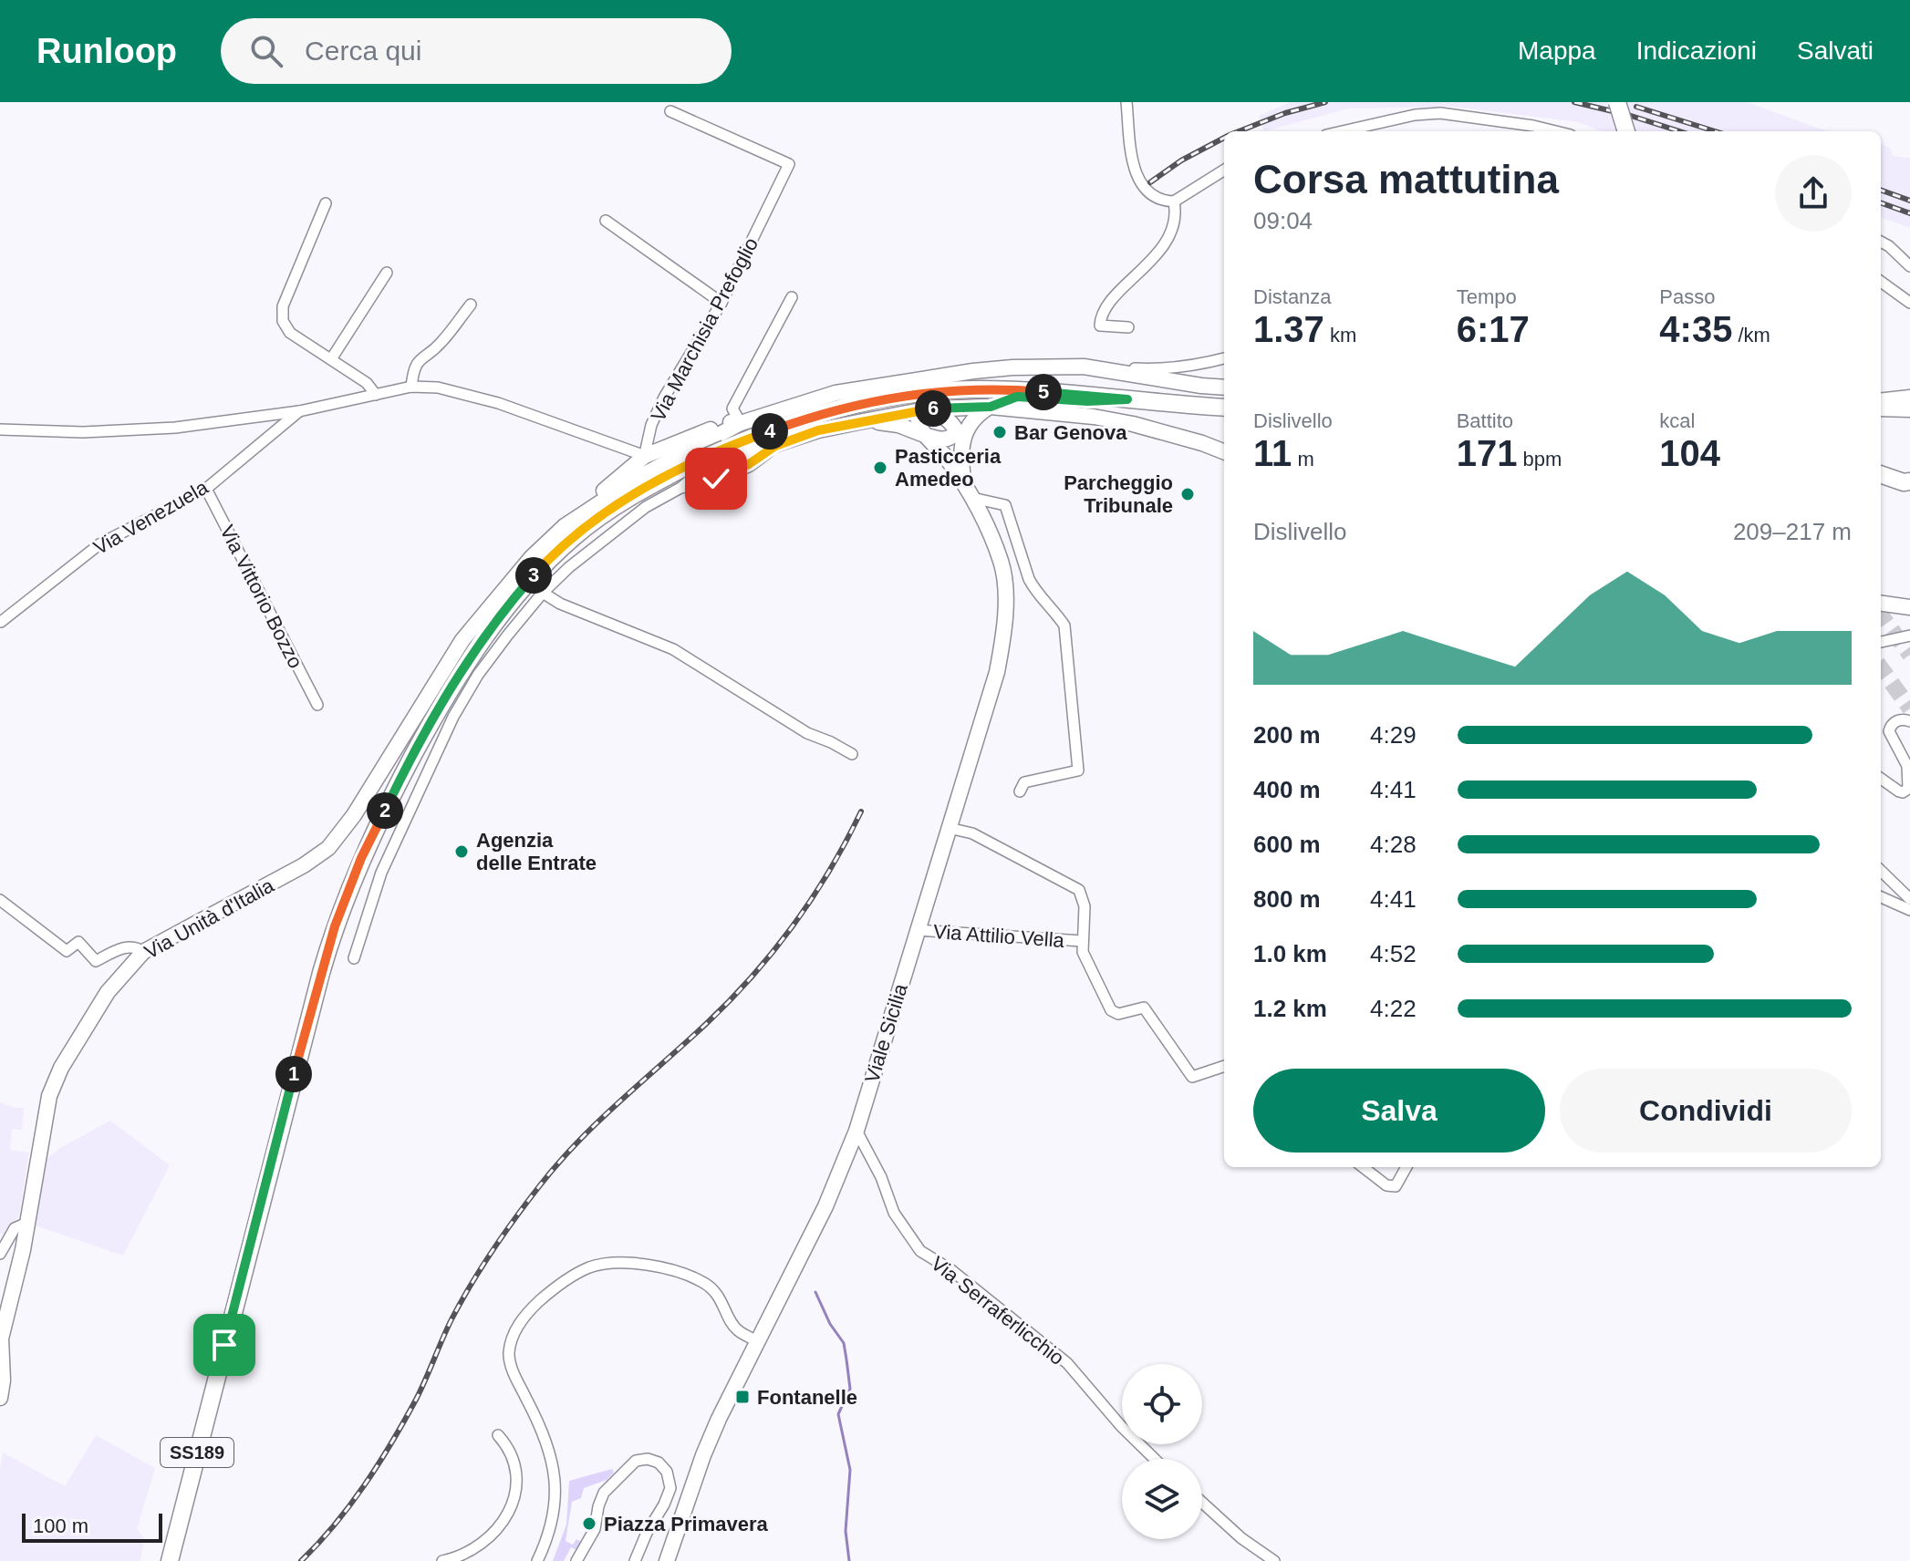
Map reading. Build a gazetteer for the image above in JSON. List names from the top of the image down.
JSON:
{
  "streets": {
    "main road": ["SS189"],
    "street": [
      "Via Marchisia Prefoglio",
      "Via Venezuela",
      "Via Vittorio Bozzo",
      "Via Unità d'Italia",
      "Via Attilio Vella",
      "Viale Sicilia",
      "Via Serraferlicchio"
    ]
  },
  "crossings": [
    ["Via Marchisia Prefoglio", "Via Venezuela"],
    ["Via Marchisia Prefoglio", "Via Unità d'Italia"],
    ["Via Venezuela", "Via Vittorio Bozzo"],
    ["Via Venezuela", "Via Unità d'Italia"],
    ["Via Unità d'Italia", "SS189"],
    ["Via Attilio Vella", "Viale Sicilia"],
    ["Viale Sicilia", "Via Serraferlicchio"]
  ],
  "places": {
    "other": [
      "Bar Genova",
      "Pasticceria Amedeo",
      "Parcheggio Tribunale",
      "Agenzia delle Entrate",
      "Piazza Primavera"
    ],
    "transit": ["Fontanelle"]
  },
  "scale_bar": "100 m",
  "page": {
    "header": "Runloop",
    "search": "Cerca qui",
    "nav": ["Mappa", "Indicazioni", "Salvati"],
    "heading": ["Corsa mattutina", "09:04"],
    "stats": [
      ["Distanza", "1.37 km"],
      ["Tempo", "6:17"],
      ["Passo", "4:35 /km"],
      ["Dislivello", "11 m"],
      ["Battito", "171 bpm"],
      ["kcal", "104"]
    ],
    "pins": [
      "5",
      "6",
      "4",
      "3",
      "2",
      "1"
    ],
    "chart": ["Dislivello", "209–217 m"],
    "list": [
      {
        "name": "200 m",
        "note": "4:29"
      },
      {
        "name": "400 m",
        "note": "4:41"
      },
      {
        "name": "600 m",
        "note": "4:28"
      },
      {
        "name": "800 m",
        "note": "4:41"
      },
      {
        "name": "1.0 km",
        "note": "4:52"
      },
      {
        "name": "1.2 km",
        "note": "4:22"
      }
    ],
    "buttons": ["Salva", "Condividi"],
    "scale": "100 m"
  }
}
